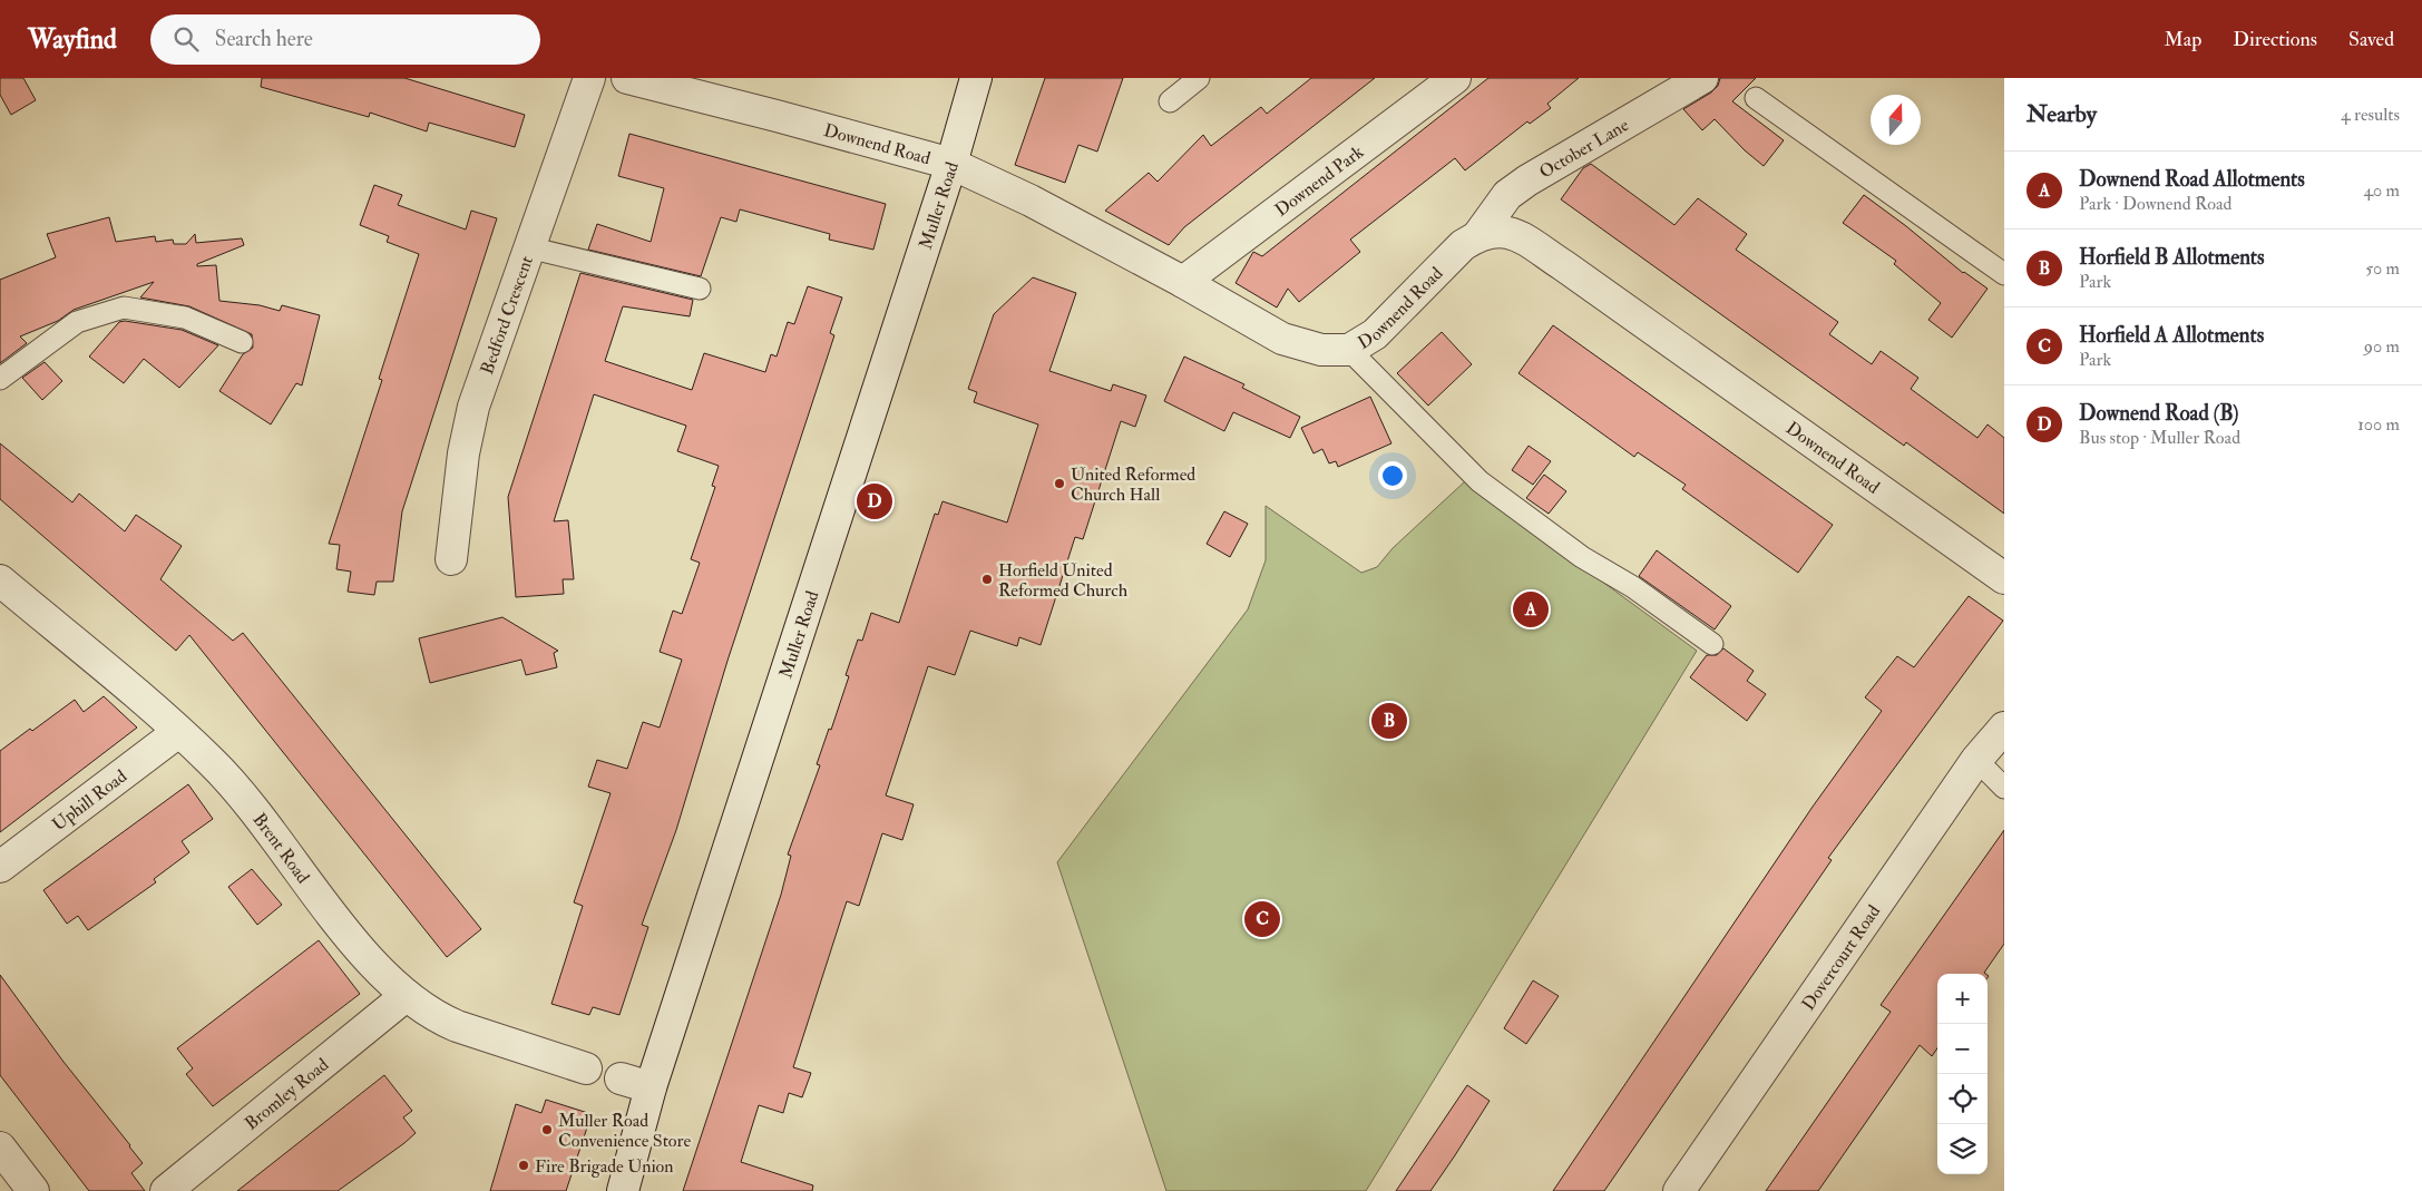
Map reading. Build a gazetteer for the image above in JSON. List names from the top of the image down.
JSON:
{
  "streets": {
    "street": [
      "Downend Road",
      "October Lane",
      "Downend Park",
      "Muller Road",
      "Bedford Crescent",
      "Uphill Road",
      "Brent Road",
      "Dovercourt Road",
      "Bromley Road"
    ]
  },
  "crossings": [
    ["Downend Road", "October Lane"],
    ["Downend Road", "Downend Park"],
    ["Downend Road", "Muller Road"],
    ["Uphill Road", "Brent Road"],
    ["Brent Road", "Bromley Road"]
  ],
  "places": [
    "United Reformed Church Hall",
    "Horfield United Reformed Church",
    "Muller Road Convenience Store",
    "Fire Brigade Union"
  ],
  "north": "top",
  "page": {
    "header": "Wayfind",
    "search": "Search here",
    "nav": ["Map", "Directions", "Saved"],
    "heading": ["Nearby", "4 results"],
    "list": [
      {
        "mark": "A",
        "name": "Downend Road Allotments",
        "note": "Park · Downend Road",
        "value": "40 m"
      },
      {
        "mark": "B",
        "name": "Horfield B Allotments",
        "note": "Park",
        "value": "50 m"
      },
      {
        "mark": "C",
        "name": "Horfield A Allotments",
        "note": "Park",
        "value": "90 m"
      },
      {
        "mark": "D",
        "name": "Downend Road (B)",
        "note": "Bus stop · Muller Road",
        "value": "100 m"
      }
    ],
    "pins": [
      "D",
      "A",
      "B",
      "C"
    ],
    "map_buttons": ["+", "−"]
  }
}
